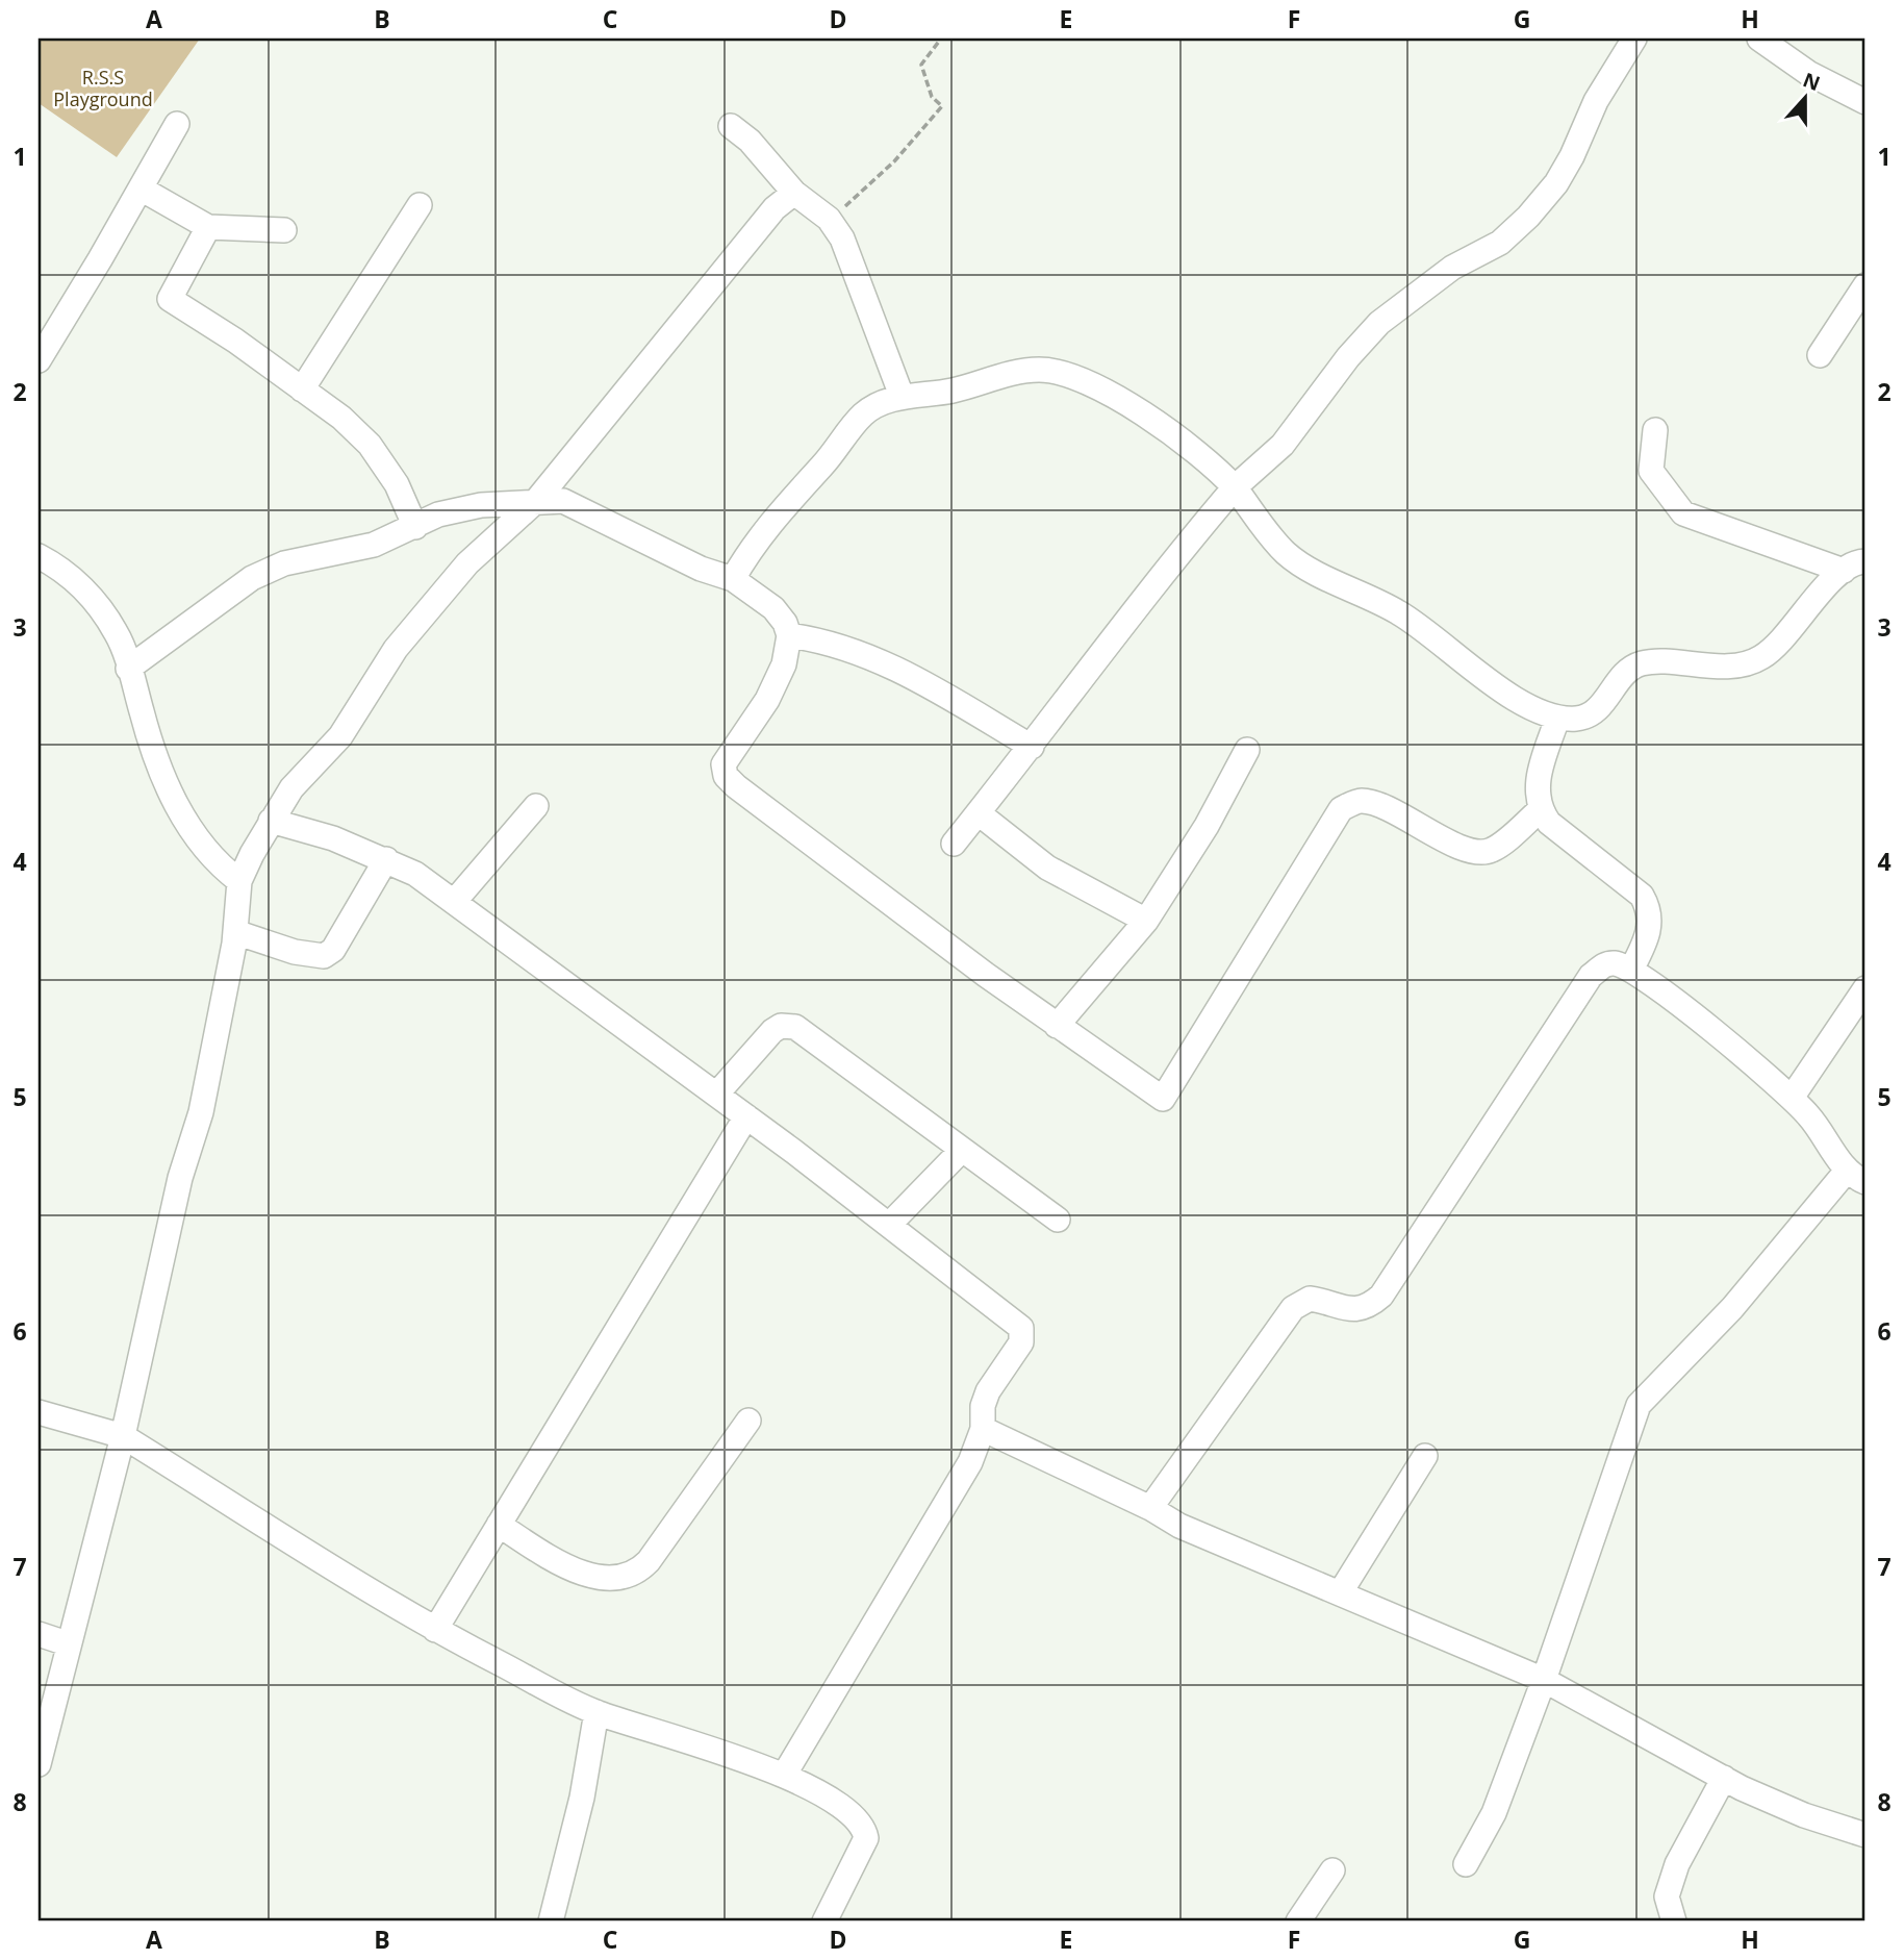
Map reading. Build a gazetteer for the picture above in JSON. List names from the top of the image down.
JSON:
{
  "parks": ["R.S.S Playground"],
  "north": "top",
  "grid": {
    "columns": [
      "A",
      "B",
      "C",
      "D",
      "E",
      "F",
      "G",
      "H"
    ],
    "rows": [
      "1",
      "2",
      "3",
      "4",
      "5",
      "6",
      "7",
      "8"
    ]
  }
}
